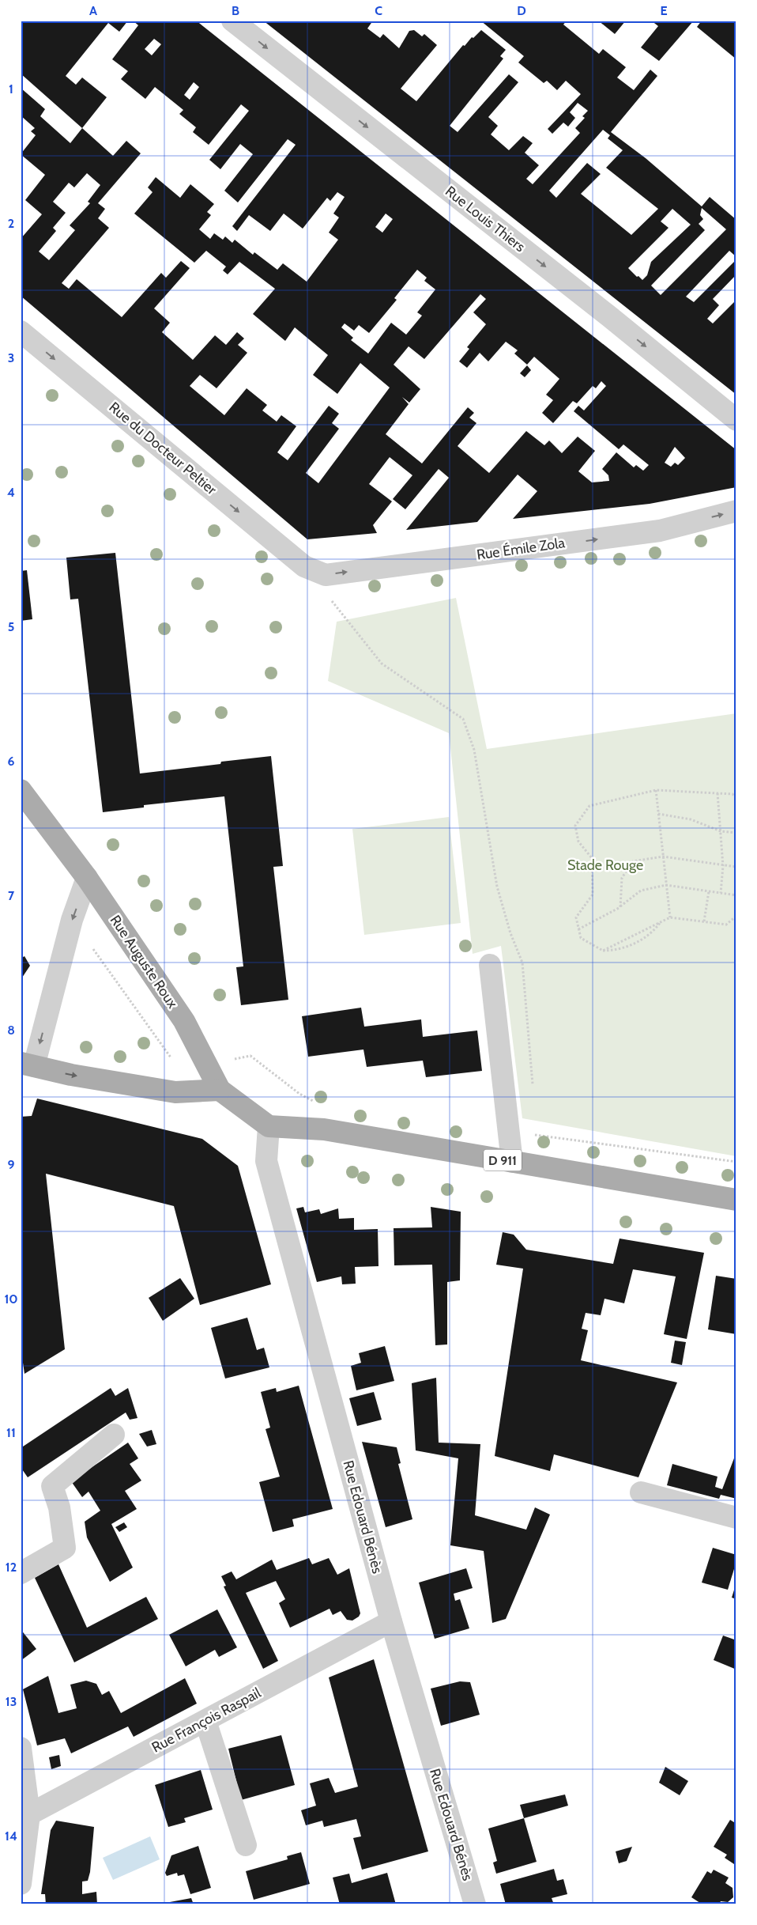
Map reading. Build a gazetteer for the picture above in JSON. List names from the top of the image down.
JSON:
{
  "streets": {
    "main road": ["Rue Auguste Roux", "D 911"],
    "street": [
      "Rue Louis Thiers",
      "Rue du Docteur Peltier",
      "Rue Émile Zola",
      "Rue Edouard Bénès",
      "Rue François Raspail"
    ]
  },
  "crossings": [
    ["Rue du Docteur Peltier", "Rue Émile Zola"],
    ["Rue Auguste Roux", "D 911"],
    ["Rue Auguste Roux", "Rue Edouard Bénès"],
    ["D 911", "Rue Edouard Bénès"],
    ["Rue Edouard Bénès", "Rue François Raspail"]
  ],
  "one_way": ["Rue Louis Thiers", "Rue du Docteur Peltier", "Rue Émile Zola"],
  "parks": ["Stade Rouge"],
  "grid": {
    "columns": [
      "A",
      "B",
      "C",
      "D",
      "E"
    ],
    "rows": [
      "1",
      "2",
      "3",
      "4",
      "5",
      "6",
      "7",
      "8",
      "9",
      "10",
      "11",
      "12",
      "13",
      "14"
    ]
  }
}
